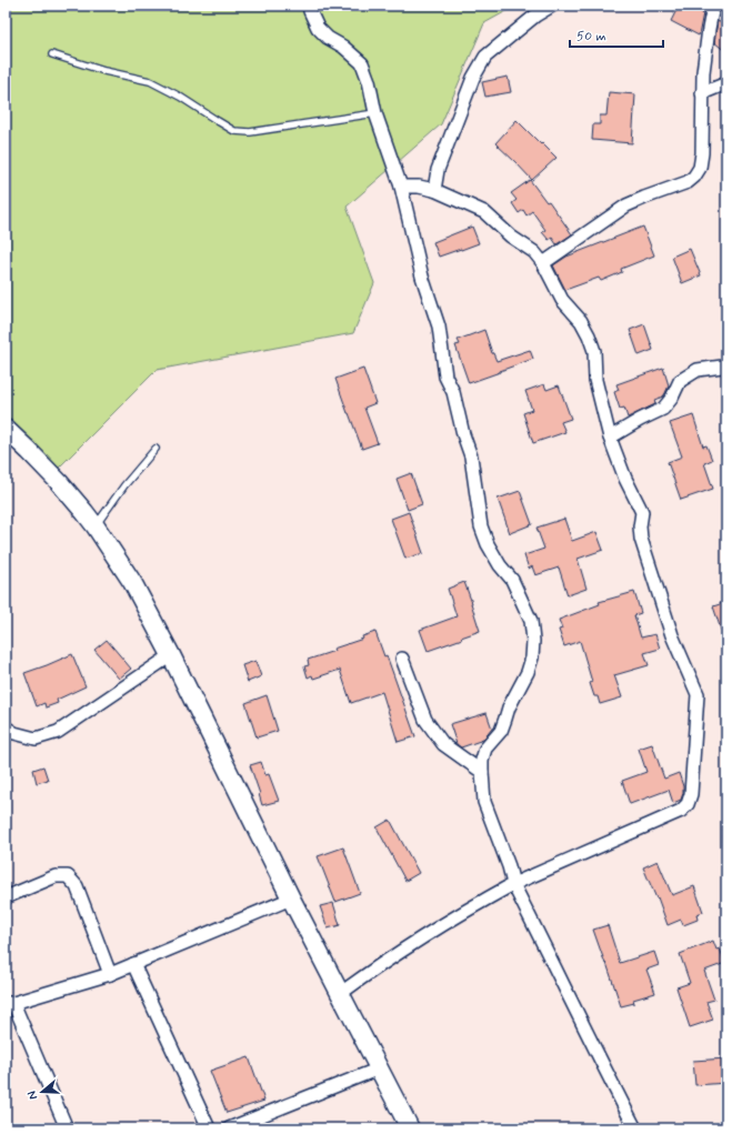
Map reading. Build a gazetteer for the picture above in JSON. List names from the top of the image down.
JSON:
{
  "scale_bar": "50 m",
  "north": "left"
}
